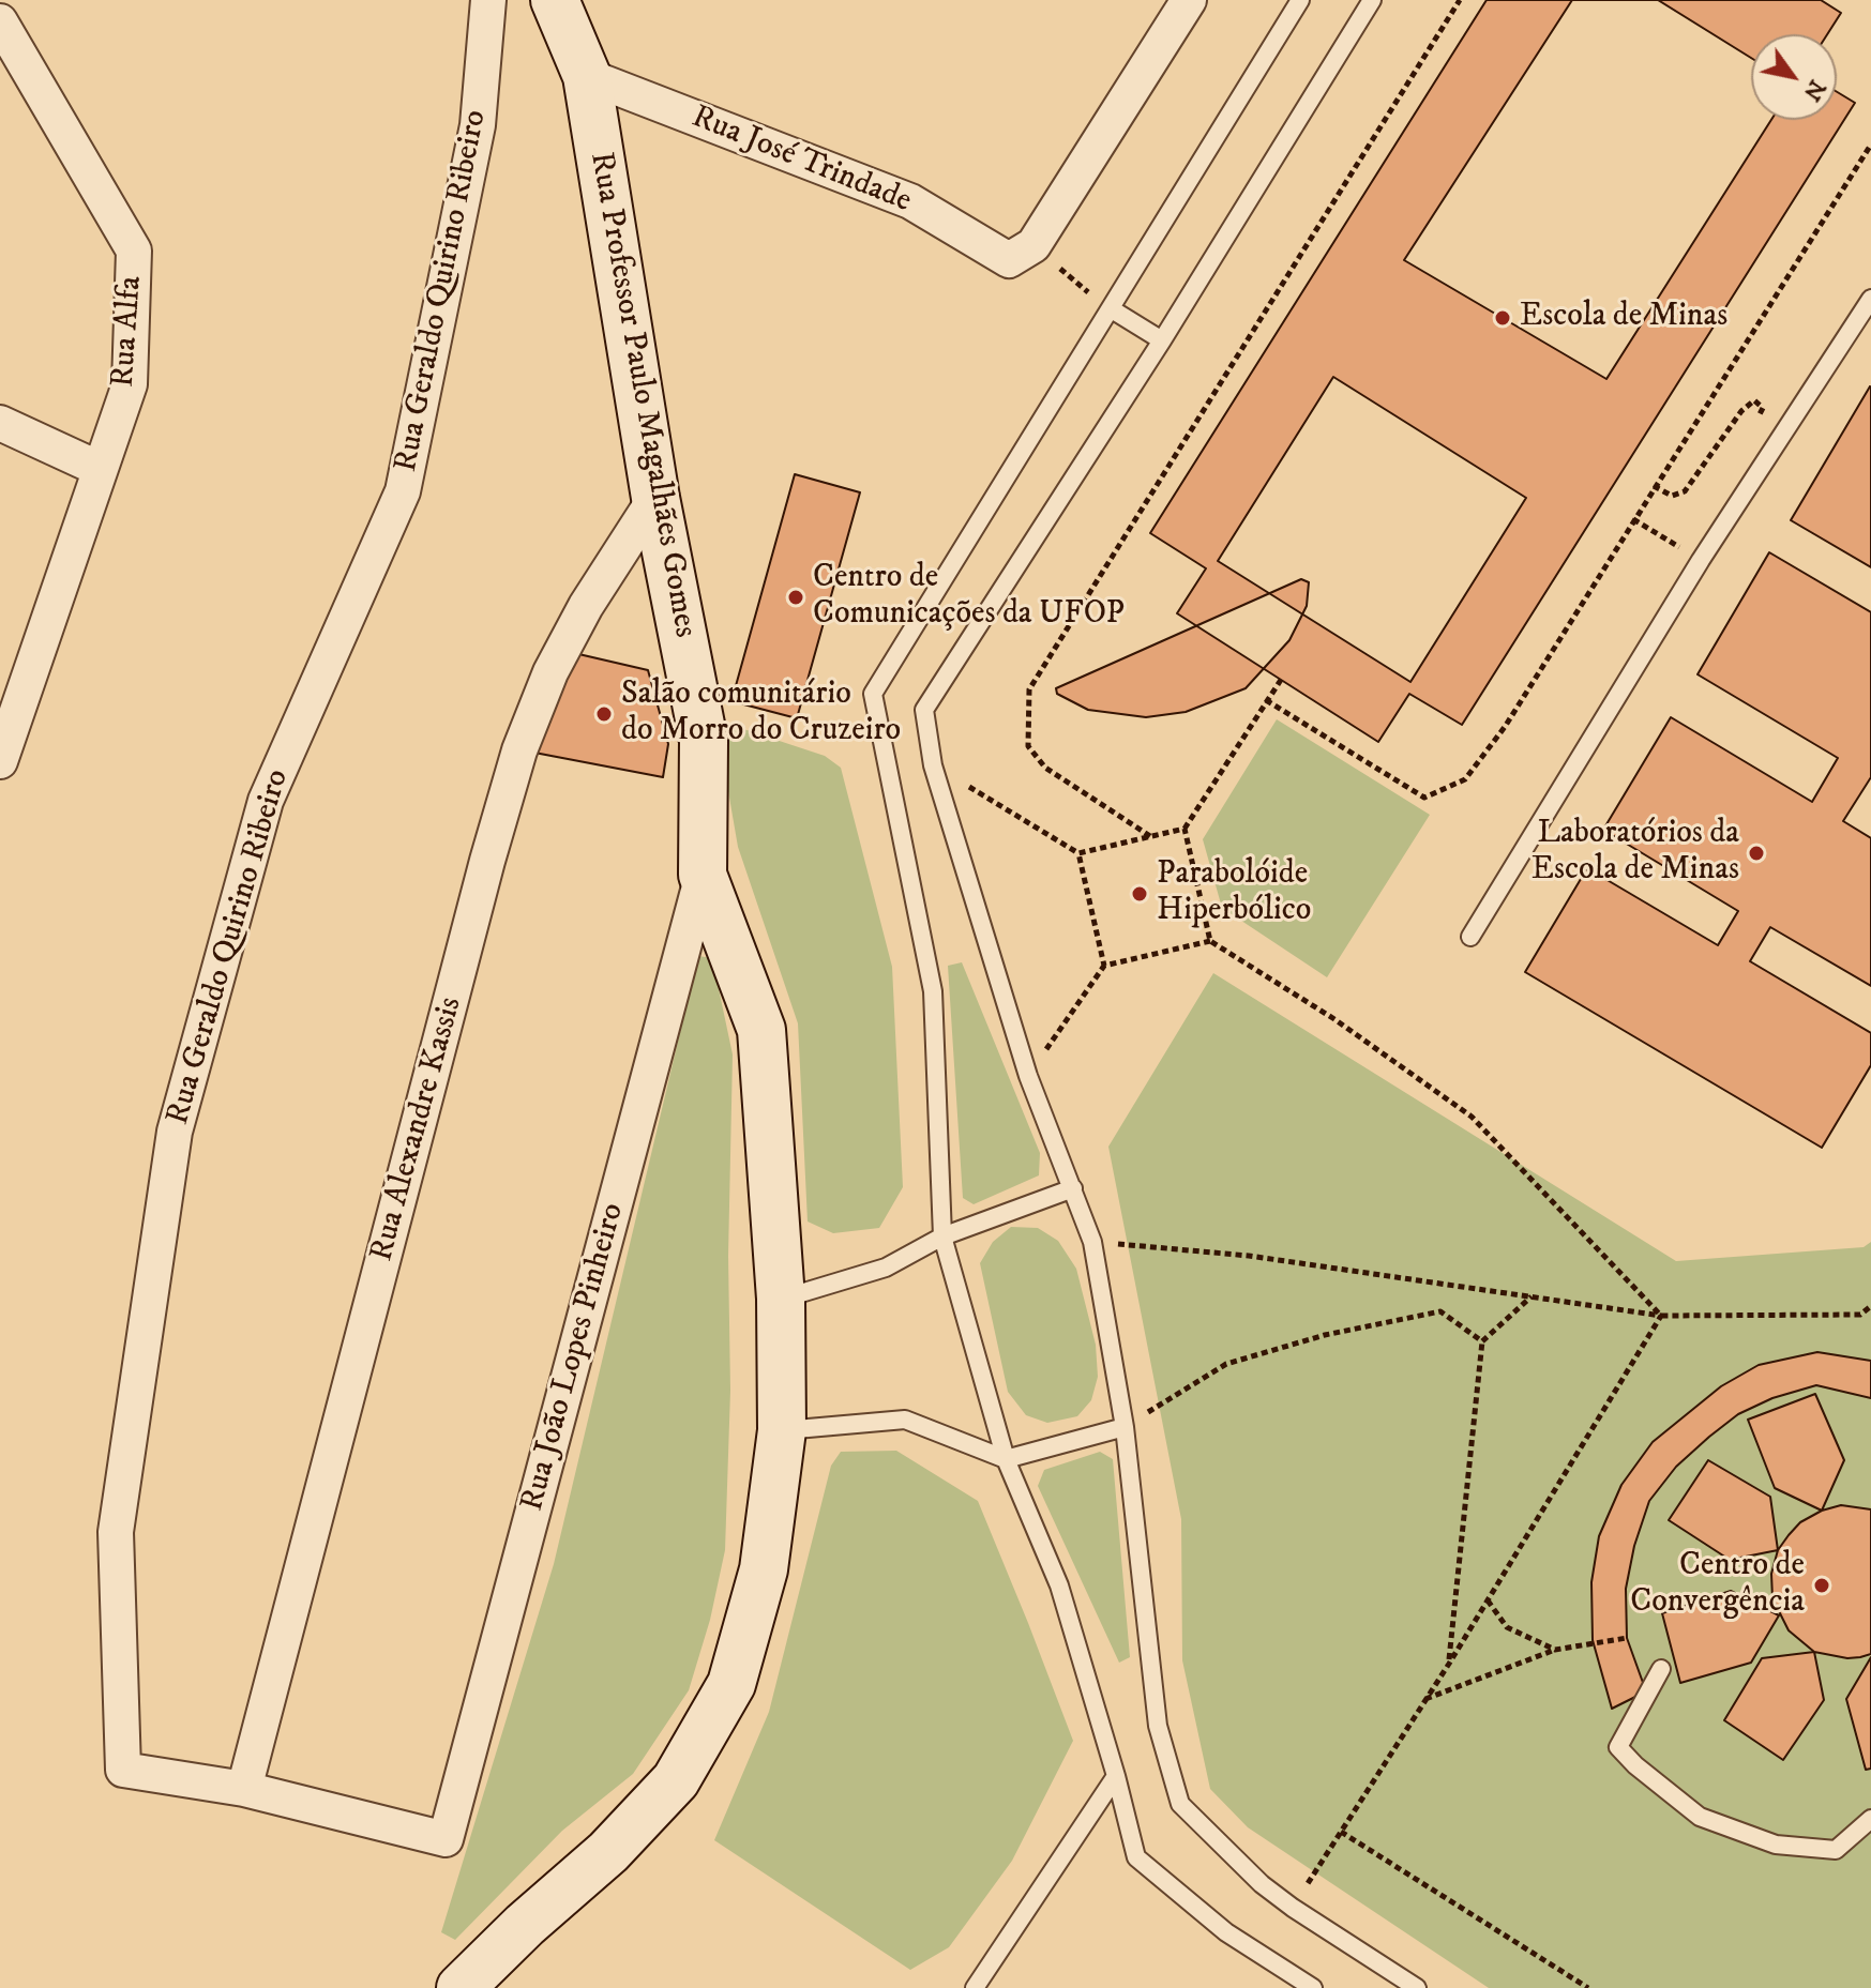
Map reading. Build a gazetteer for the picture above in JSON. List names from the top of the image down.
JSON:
{
  "streets": {
    "street": [
      "Rua José Trindade",
      "Rua Geraldo Quirino Ribeiro",
      "Rua Alfa",
      "Rua Professor Paulo Magalhães Gomes",
      "Rua Alexandre Kassis",
      "Rua João Lopes Pinheiro"
    ]
  },
  "crossings": [
    ["Rua José Trindade", "Rua Professor Paulo Magalhães Gomes"],
    ["Rua Geraldo Quirino Ribeiro", "Rua Alexandre Kassis"],
    ["Rua Geraldo Quirino Ribeiro", "Rua João Lopes Pinheiro"],
    ["Rua Professor Paulo Magalhães Gomes", "Rua Alexandre Kassis"],
    ["Rua Professor Paulo Magalhães Gomes", "Rua João Lopes Pinheiro"],
    ["Rua Alexandre Kassis", "Rua João Lopes Pinheiro"]
  ],
  "places": [
    "Escola de Minas",
    "Centro de Comunicações da UFOP",
    "Salão comunitário do Morro do Cruzeiro",
    "Laboratórios da Escola de Minas",
    "Parabolóide Hiperbólico",
    "Centro de Convergência"
  ],
  "north": "bottom right"
}
